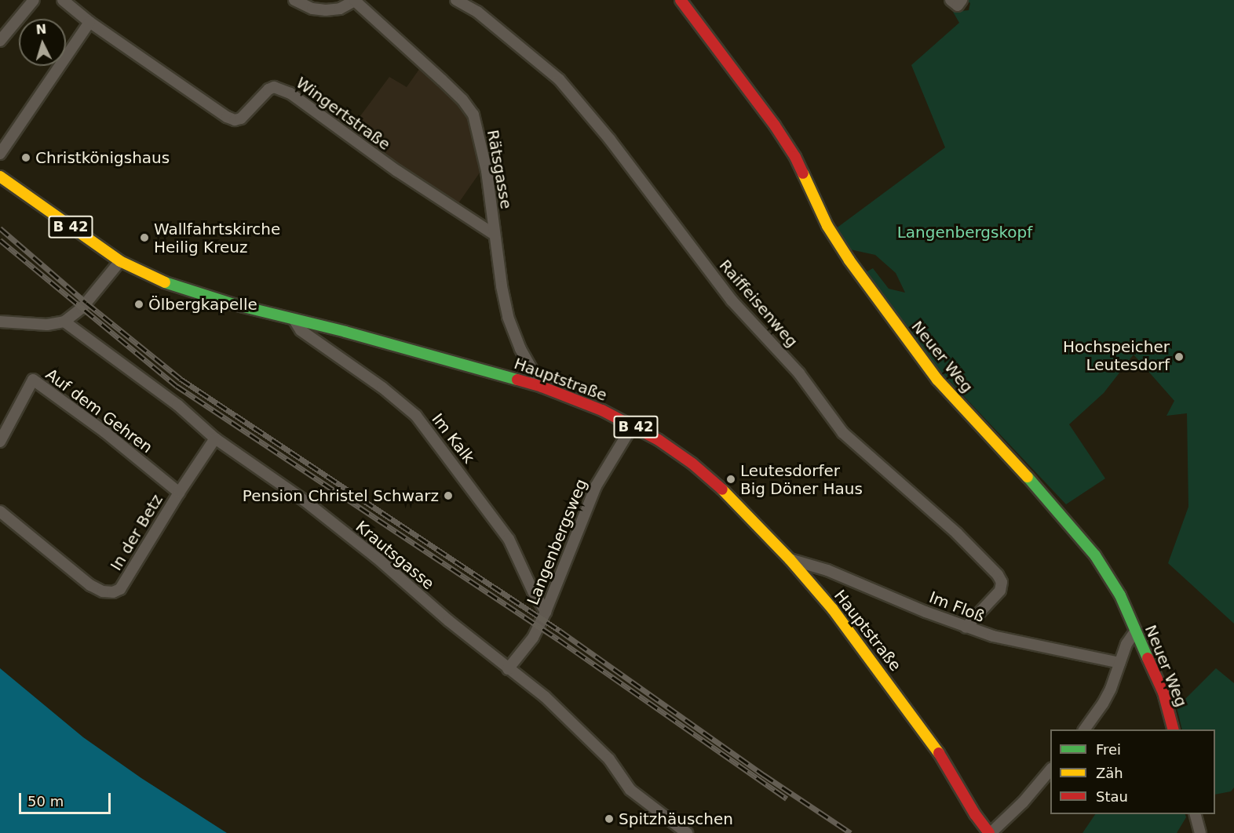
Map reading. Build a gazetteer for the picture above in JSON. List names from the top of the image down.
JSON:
{
  "streets": {
    "main road": ["B 42", "Neuer Weg", "Hauptstraße"],
    "street": [
      "Wingertstraße",
      "Rätsgasse",
      "Raiffeisenweg",
      "Auf dem Gehren",
      "Im Kalk",
      "In der Betz",
      "Langenbergsweg",
      "Krautsgasse",
      "Im Floß"
    ]
  },
  "crossings": [
    ["Wingertstraße", "Rätsgasse"],
    ["Rätsgasse", "Hauptstraße"],
    ["Raiffeisenweg", "Im Floß"],
    ["Hauptstraße", "Im Kalk"],
    ["Hauptstraße", "Langenbergsweg"],
    ["Hauptstraße", "Im Floß"],
    ["Auf dem Gehren", "In der Betz"],
    ["Im Kalk", "Langenbergsweg"],
    ["In der Betz", "Krautsgasse"],
    ["Langenbergsweg", "Krautsgasse"]
  ],
  "parks": ["Langenbergskopf"],
  "places": [
    "Christkönigshaus",
    "Wallfahrtskirche Heilig Kreuz",
    "Ölbergkapelle",
    "Hochspeicher Leutesdorf",
    "Leutesdorfer Big Döner Haus",
    "Pension Christel Schwarz",
    "Spitzhäuschen"
  ],
  "legend": ["Frei", "Zäh", "Stau"],
  "scale_bar": "50 m",
  "north": "top"
}
